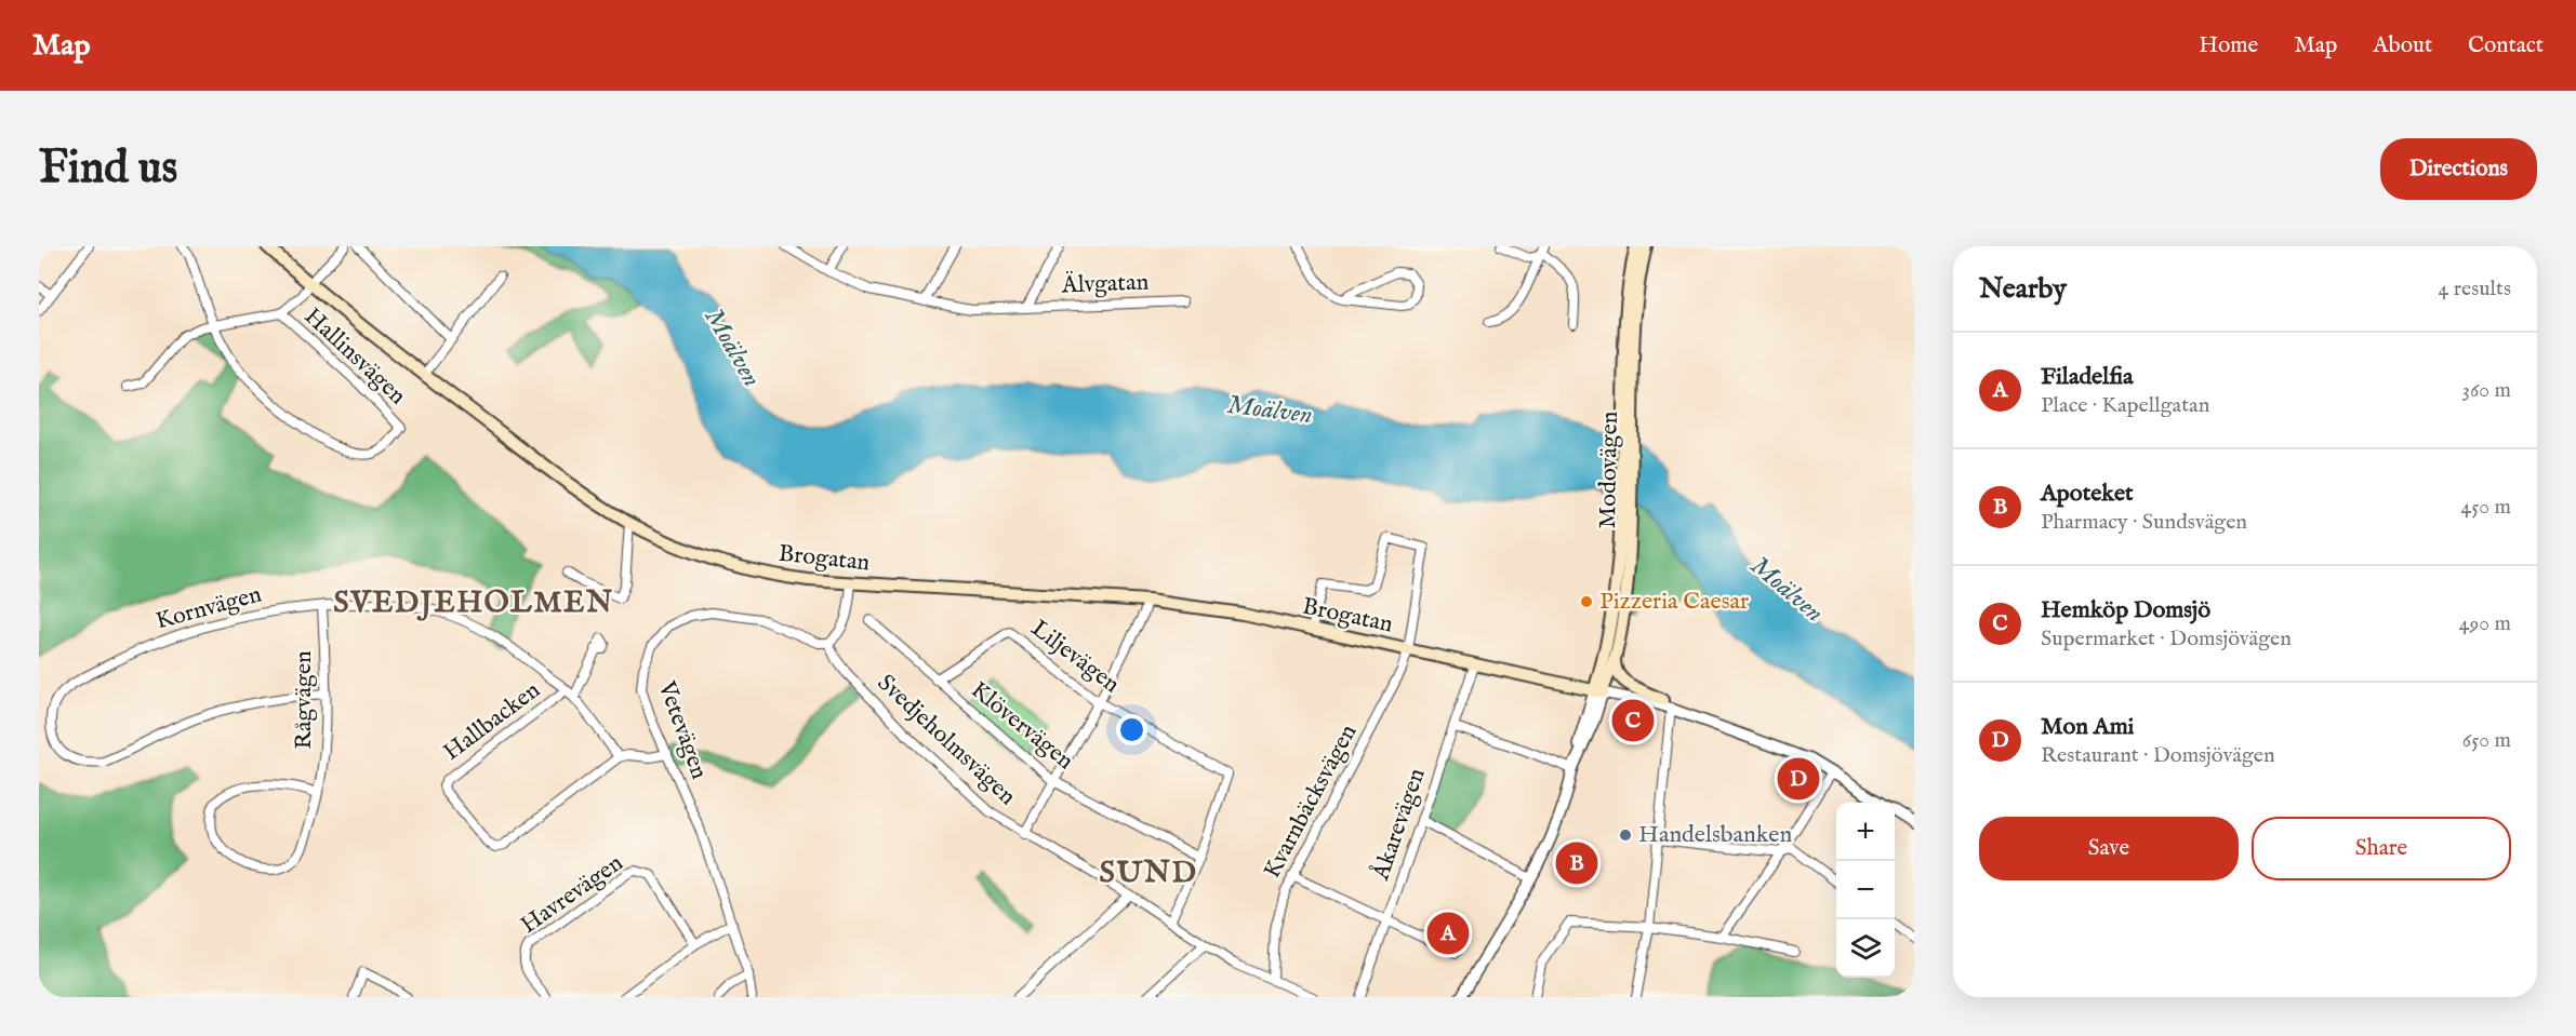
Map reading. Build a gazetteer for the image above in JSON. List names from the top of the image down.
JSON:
{
  "streets": {
    "main road": ["Modovägen", "Brogatan"],
    "street": [
      "Älvgatan",
      "Hallinsvägen",
      "Kornvägen",
      "Liljevägen",
      "Rågvägen",
      "Hallbacken",
      "Klövervägen",
      "Vetevägen",
      "Svedjeholmsvägen",
      "Kvarnbäcksvägen",
      "Åkarevägen",
      "Havrevägen"
    ]
  },
  "crossings": [
    ["Modovägen", "Brogatan"],
    ["Brogatan", "Kvarnbäcksvägen"],
    ["Brogatan", "Åkarevägen"],
    ["Kornvägen", "Rågvägen"],
    ["Kornvägen", "Hallbacken"],
    ["Liljevägen", "Klövervägen"],
    ["Vetevägen", "Svedjeholmsvägen"],
    ["Svedjeholmsvägen", "Kvarnbäcksvägen"]
  ],
  "districts": ["SVEDJEHOLMEN", "SUND"],
  "water": ["Moälven"],
  "places": ["Pizzeria Caesar", "Handelsbanken"],
  "page": {
    "header": "Map",
    "nav": [
      "Home",
      "Map",
      "About",
      "Contact"
    ],
    "buttons": [
      "Directions",
      ["Save", "Share"]
    ],
    "title": "Find us",
    "heading": ["Nearby", "4 results"],
    "list": [
      {
        "mark": "A",
        "name": "Filadelfia",
        "note": "Place · Kapellgatan",
        "value": "360 m"
      },
      {
        "mark": "B",
        "name": "Apoteket",
        "note": "Pharmacy · Sundsvägen",
        "value": "450 m"
      },
      {
        "mark": "C",
        "name": "Hemköp Domsjö",
        "note": "Supermarket · Domsjövägen",
        "value": "490 m"
      },
      {
        "mark": "D",
        "name": "Mon Ami",
        "note": "Restaurant · Domsjövägen",
        "value": "650 m"
      }
    ],
    "pins": [
      "C",
      "D",
      "B",
      "A"
    ],
    "map_buttons": ["+", "−"]
  }
}
